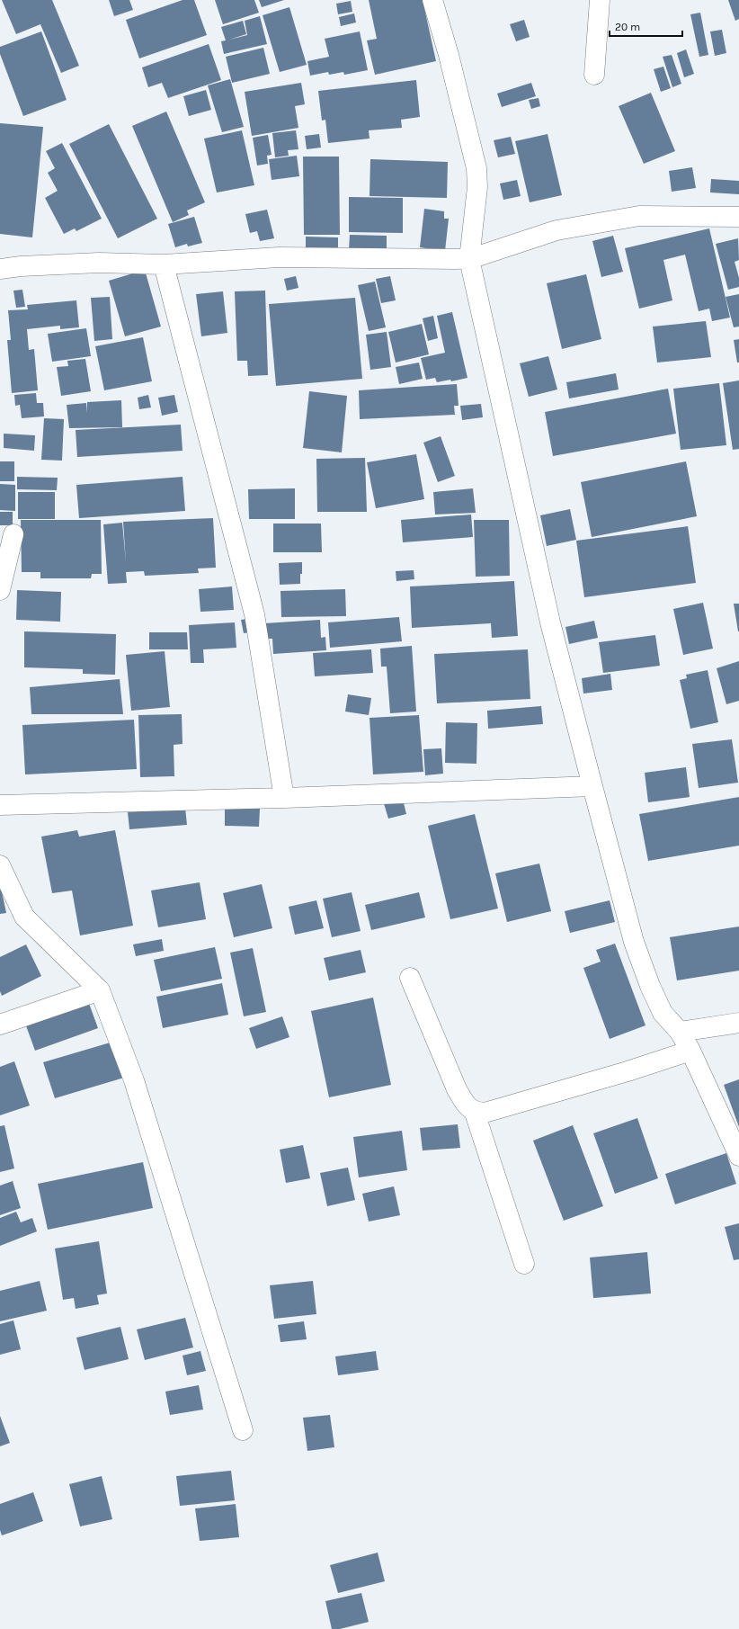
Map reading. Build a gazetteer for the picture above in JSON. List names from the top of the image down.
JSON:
{
  "scale_bar": "20 m"
}
